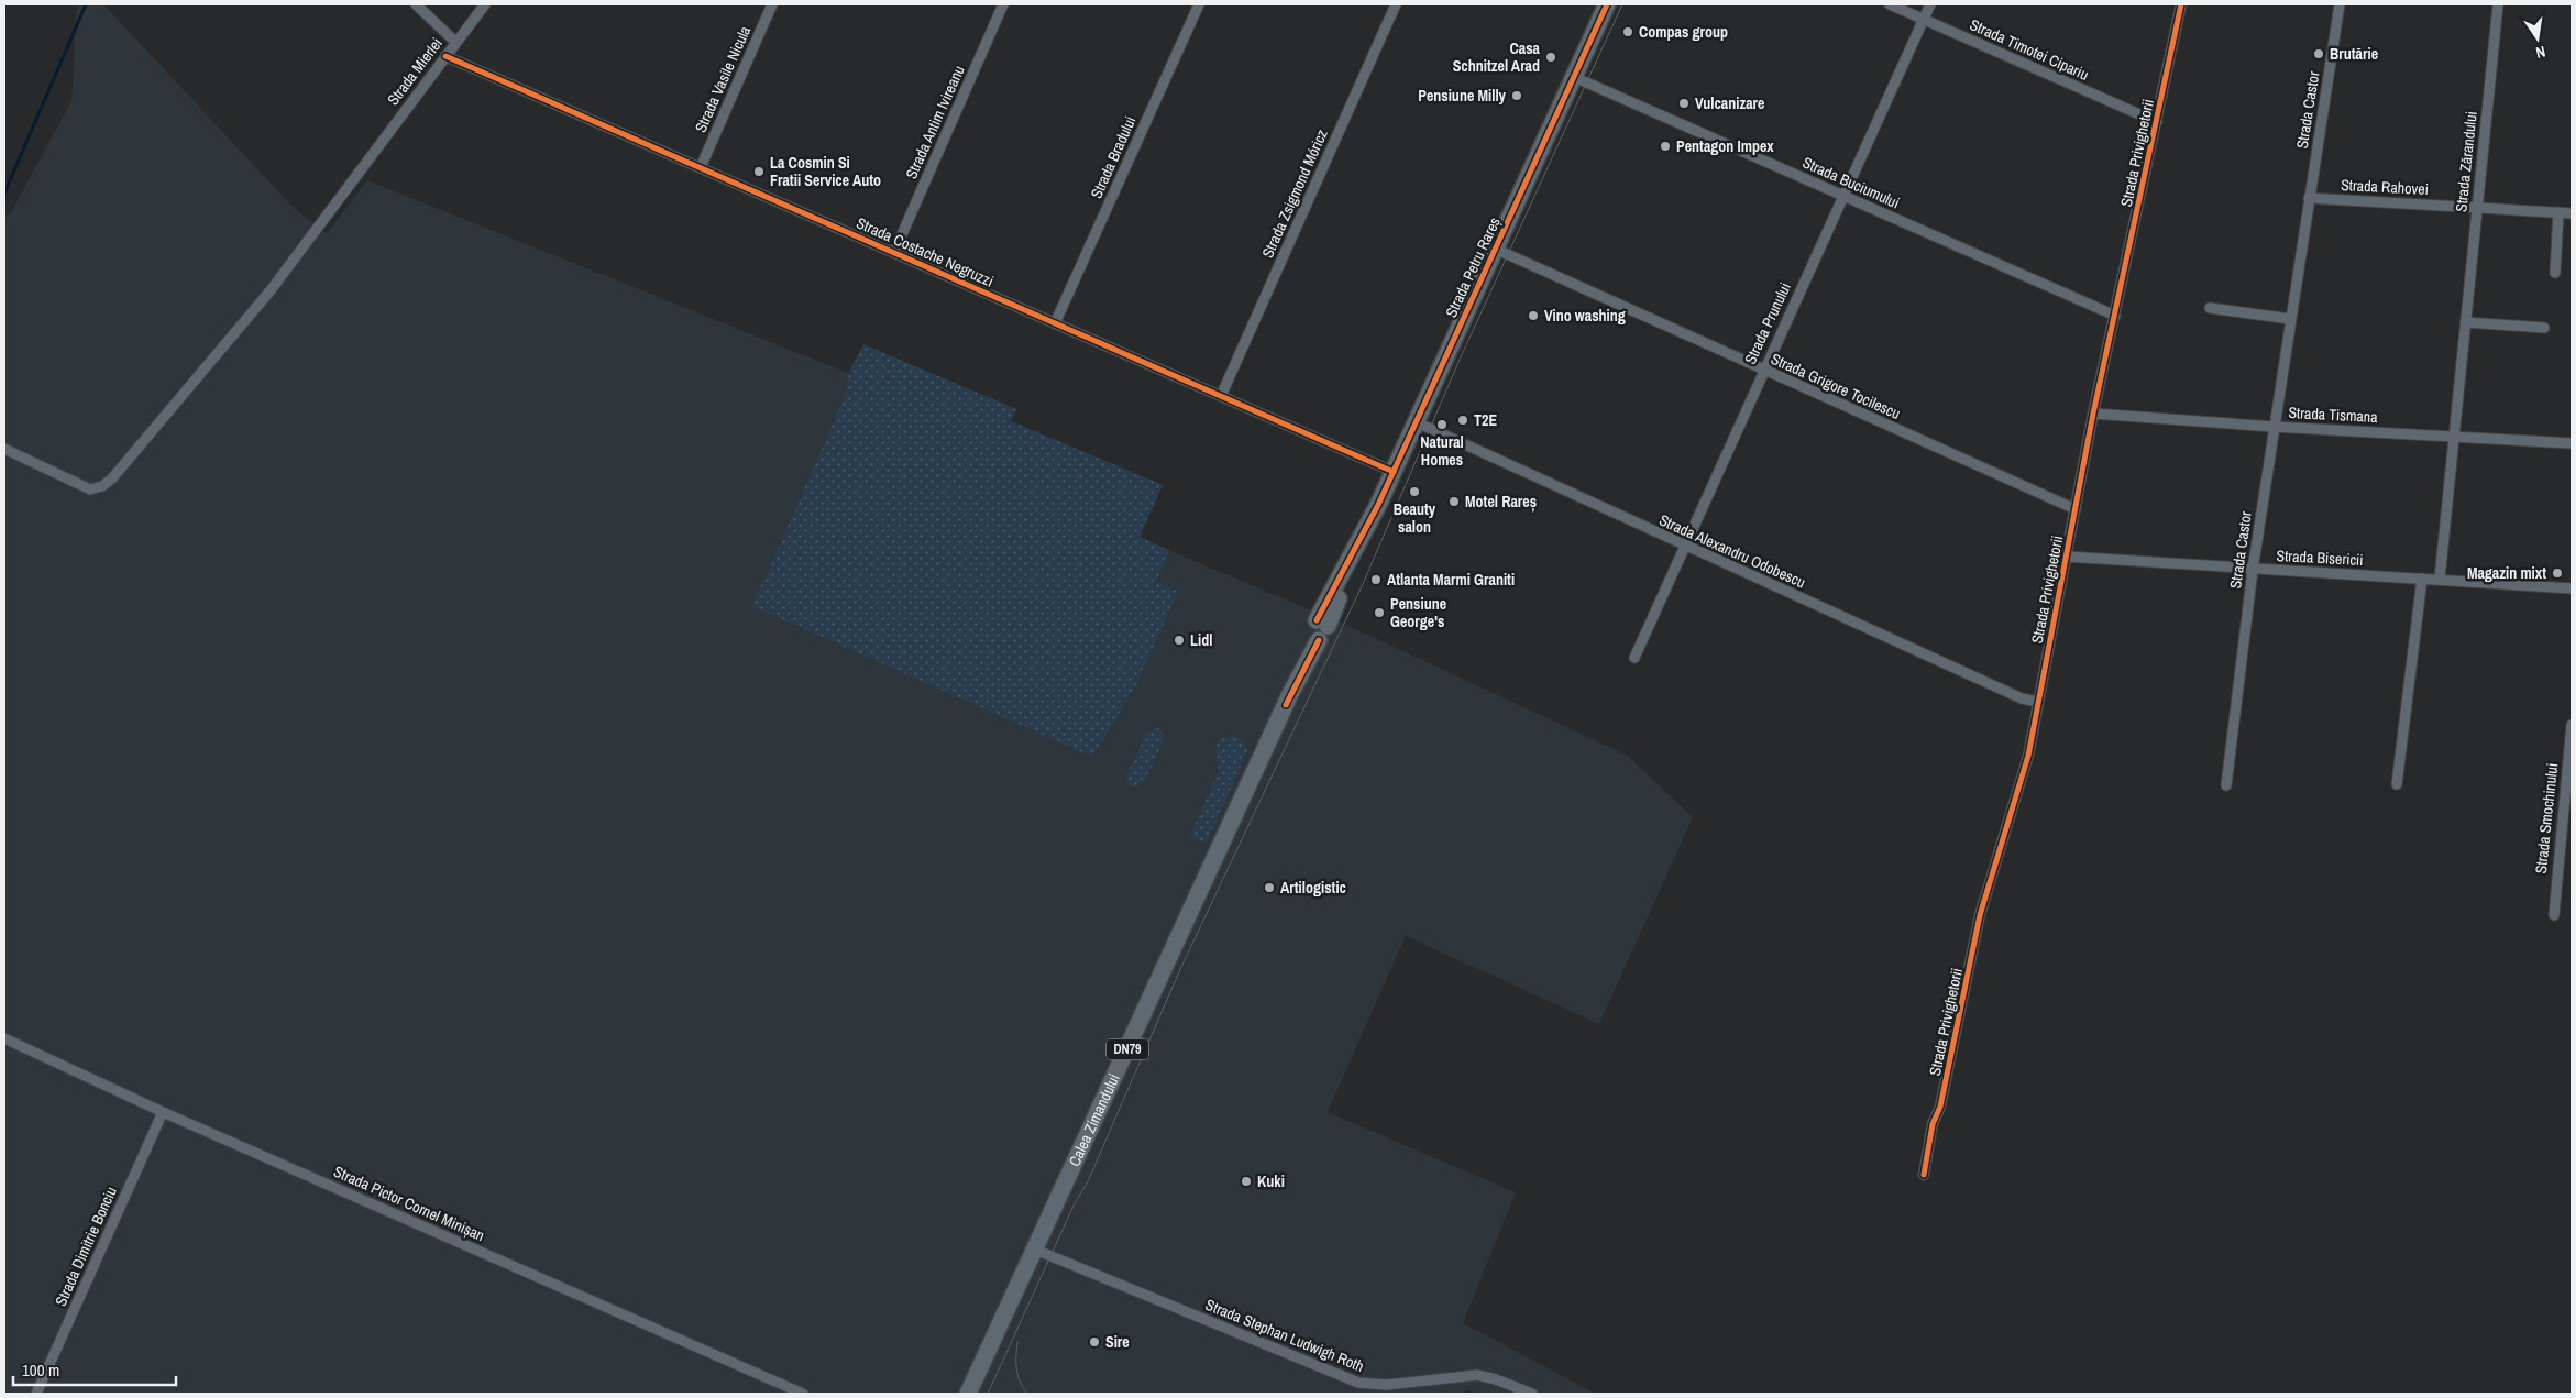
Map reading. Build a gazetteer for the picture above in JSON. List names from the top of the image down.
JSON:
{
  "streets": {
    "main road": ["Strada Petru Rareș", "DN79", "Calea Zimandului"],
    "street": [
      "Strada Timotei Cipariu",
      "Strada Mierlei",
      "Strada Vasile Nicula",
      "Strada Castor",
      "Strada Antim Ivireanu",
      "Strada Privighetorii",
      "Strada Bradului",
      "Strada Zărandului",
      "Strada Buciumului",
      "Strada Rahovei",
      "Strada Zsigmond Móricz",
      "Strada Costache Negruzzi",
      "Strada Prunului",
      "Strada Grigore Tocilescu",
      "Strada Tismana",
      "Strada Alexandru Odobescu",
      "Strada Bisericii",
      "Strada Smochinului",
      "Strada Pictor Cornel Minișan",
      "Strada Dimitrie Bonciu",
      "Strada Stephan Ludwigh Roth"
    ]
  },
  "crossings": [
    ["Strada Timotei Cipariu", "Strada Privighetorii"],
    ["Strada Timotei Cipariu", "Strada Prunului"],
    ["Strada Mierlei", "Strada Costache Negruzzi"],
    ["Strada Vasile Nicula", "Strada Costache Negruzzi"],
    ["Strada Castor", "Strada Rahovei"],
    ["Strada Castor", "Strada Tismana"],
    ["Strada Castor", "Strada Bisericii"],
    ["Strada Antim Ivireanu", "Strada Costache Negruzzi"],
    ["Strada Privighetorii", "Strada Buciumului"],
    ["Strada Privighetorii", "Strada Grigore Tocilescu"],
    ["Strada Privighetorii", "Strada Tismana"],
    ["Strada Privighetorii", "Strada Alexandru Odobescu"],
    ["Strada Privighetorii", "Strada Bisericii"],
    ["Strada Bradului", "Strada Costache Negruzzi"],
    ["Strada Zărandului", "Strada Rahovei"],
    ["Strada Zărandului", "Strada Tismana"],
    ["Strada Zărandului", "Strada Bisericii"],
    ["Strada Buciumului", "Strada Petru Rareș"],
    ["Strada Buciumului", "Strada Prunului"],
    ["Strada Zsigmond Móricz", "Strada Costache Negruzzi"],
    ["Strada Costache Negruzzi", "Strada Petru Rareș"],
    ["Strada Petru Rareș", "Strada Grigore Tocilescu"],
    ["Strada Petru Rareș", "Strada Alexandru Odobescu"],
    ["Strada Petru Rareș", "Calea Zimandului"],
    ["Strada Prunului", "Strada Grigore Tocilescu"],
    ["Strada Prunului", "Strada Alexandru Odobescu"],
    ["Calea Zimandului", "Strada Stephan Ludwigh Roth"],
    ["Strada Pictor Cornel Minișan", "Strada Dimitrie Bonciu"]
  ],
  "places": [
    "Compas group",
    "Brutărie",
    "Casa Schnitzel Arad",
    "Pensiune Milly",
    "Vulcanizare",
    "Pentagon Impex",
    "La Cosmin Si Fratii Service Auto",
    "Vino washing",
    "T2E",
    "Natural Homes",
    "Beauty salon",
    "Motel Rareș",
    "Magazin mixt",
    "Atlanta Marmi Graniti",
    "Pensiune George's",
    "Lidl",
    "Artilogistic",
    "Kuki",
    "Sire"
  ],
  "scale_bar": "100 m",
  "north": "bottom"
}
